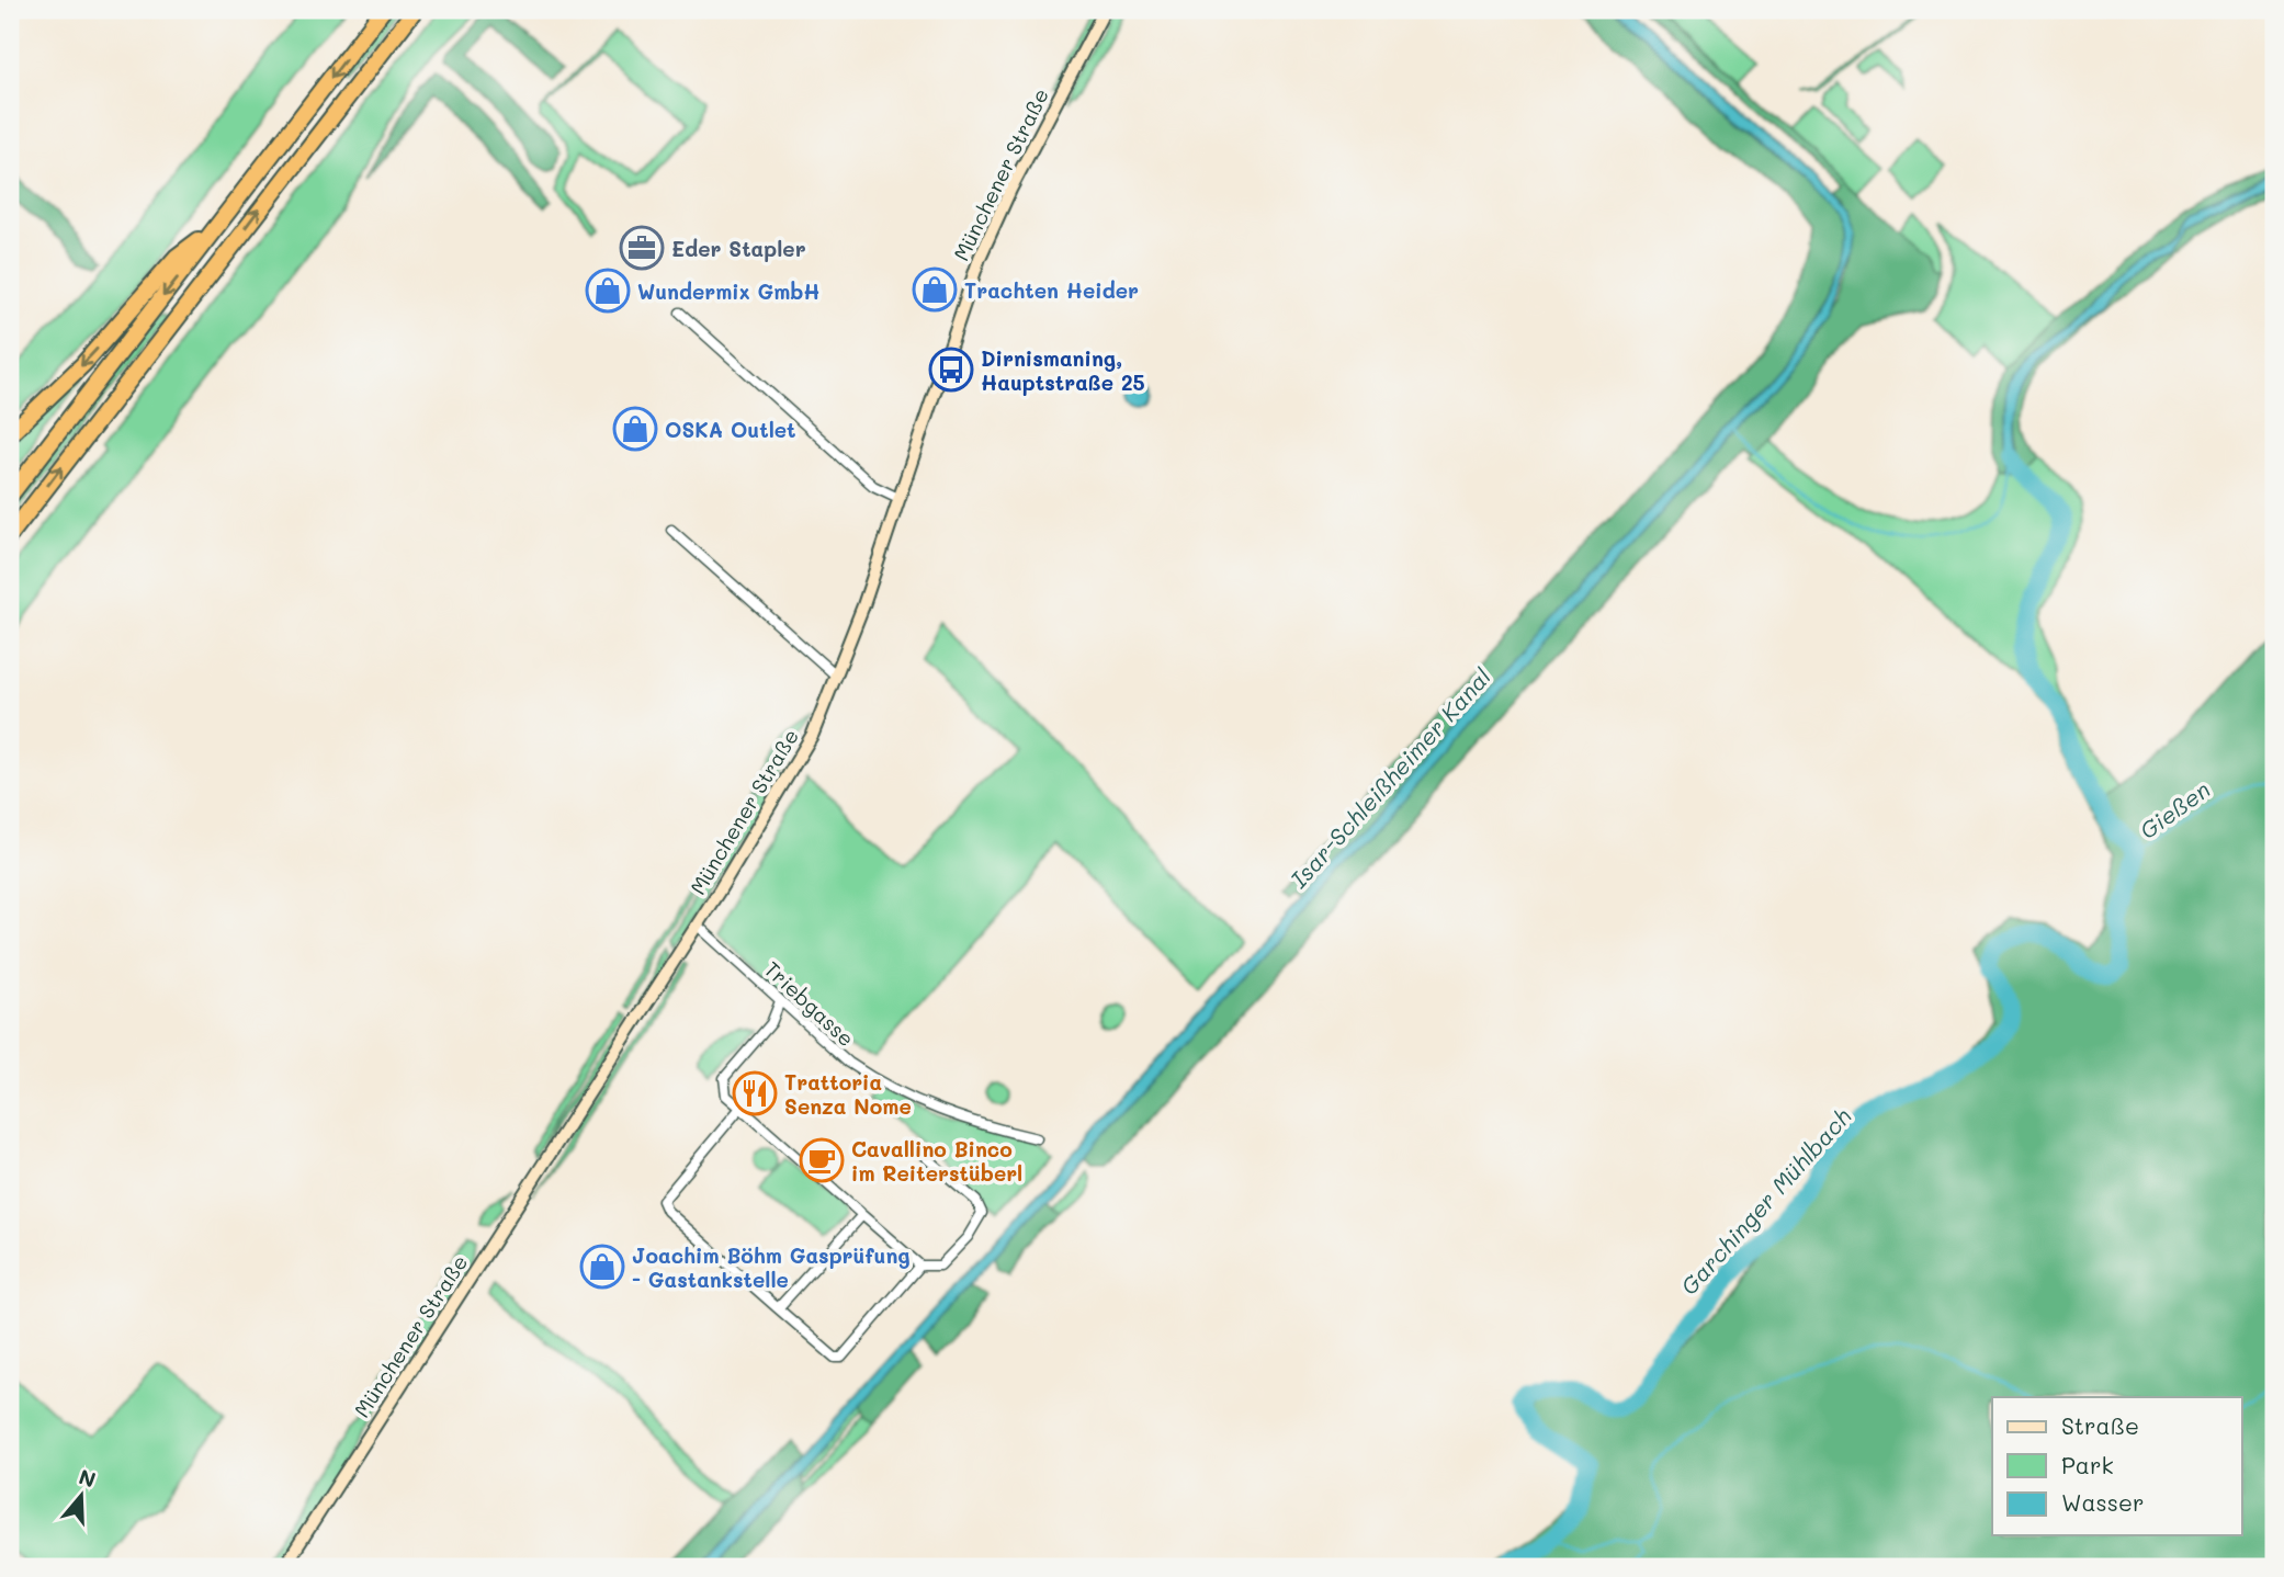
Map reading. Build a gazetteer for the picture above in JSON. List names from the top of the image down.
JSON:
{
  "streets": {
    "main road": ["Münchener Straße"],
    "street": ["Triebgasse"]
  },
  "crossings": [
    ["Münchener Straße", "Triebgasse"]
  ],
  "water": ["Isar-Schleißheimer Kanal", "Gießen", "Garchinger Mühlbach"],
  "places": {
    "office": ["Eder Stapler"],
    "shop": [
      "Trachten Heider",
      "Wundermix GmbH",
      "OSKA Outlet",
      "Joachim Böhm Gasprüfung - Gastankstelle"
    ],
    "bus stop": ["Dirnismaning, Hauptstraße 25"],
    "restaurant": ["Trattoria Senza Nome"],
    "cafe": ["Cavallino Binco im Reiterstüberl"]
  },
  "legend": ["Straße", "Park", "Wasser"],
  "north": "top"
}
